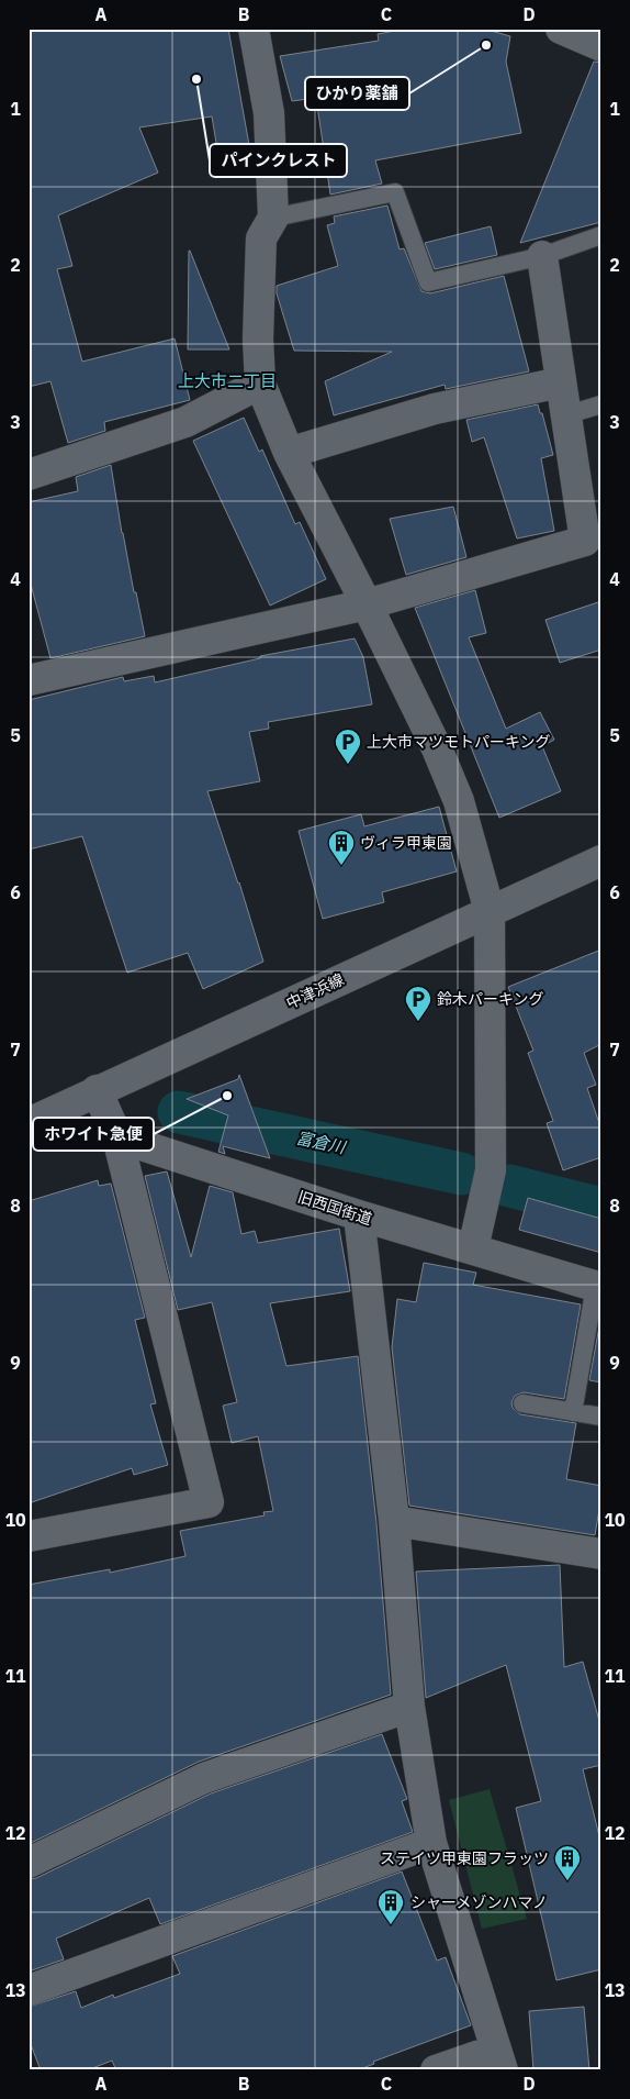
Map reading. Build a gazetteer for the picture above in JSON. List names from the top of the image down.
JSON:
{
  "streets": {
    "street": ["中津浜線", "旧西国街道"]
  },
  "districts": ["上大市二丁目"],
  "water": ["富倉川"],
  "places": {
    "other": ["ひかり薬舗", "パインクレスト", "ホワイト急便"],
    "parking": ["上大市マツモトパーキング", "鈴木パーキング"],
    "building": ["ヴィラ甲東園", "ステイツ甲東園フラッツ", "シャーメゾンハマノ"]
  },
  "grid": {
    "columns": [
      "A",
      "B",
      "C",
      "D"
    ],
    "rows": [
      "1",
      "2",
      "3",
      "4",
      "5",
      "6",
      "7",
      "8",
      "9",
      "10",
      "11",
      "12",
      "13"
    ]
  }
}
